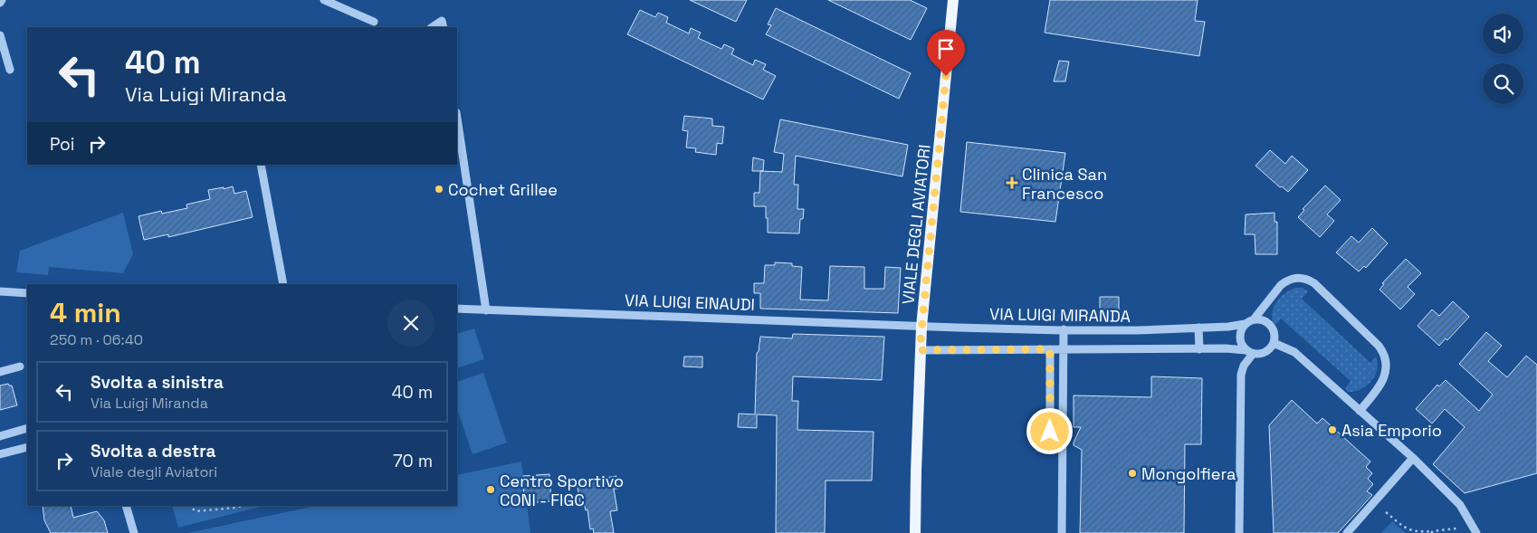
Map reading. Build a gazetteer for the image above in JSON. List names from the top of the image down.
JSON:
{
  "streets": {
    "main road": ["VIALE DEGLI AVIATORI"],
    "street": ["VIA LUIGI EINAUDI", "VIA LUIGI MIRANDA"]
  },
  "crossings": [
    ["VIALE DEGLI AVIATORI", "VIA LUIGI EINAUDI"],
    ["VIALE DEGLI AVIATORI", "VIA LUIGI MIRANDA"],
    ["VIA LUIGI EINAUDI", "VIA LUIGI MIRANDA"]
  ],
  "places": {
    "health": ["Clinica San Francesco"],
    "other": [
      "Cochet Grillee",
      "Asia Emporio",
      "Mongolfiera",
      "Centro Sportivo CONI - FIGC"
    ]
  },
  "page": {
    "turn": ["40 m", "Via Luigi Miranda"],
    "then": "Poi",
    "heading": ["4 min", "250 m · 06:40"],
    "list": [
      {
        "name": "Svolta a sinistra",
        "note": "Via Luigi Miranda",
        "value": "40 m"
      },
      {
        "name": "Svolta a destra",
        "note": "Viale degli Aviatori",
        "value": "70 m"
      }
    ]
  }
}
